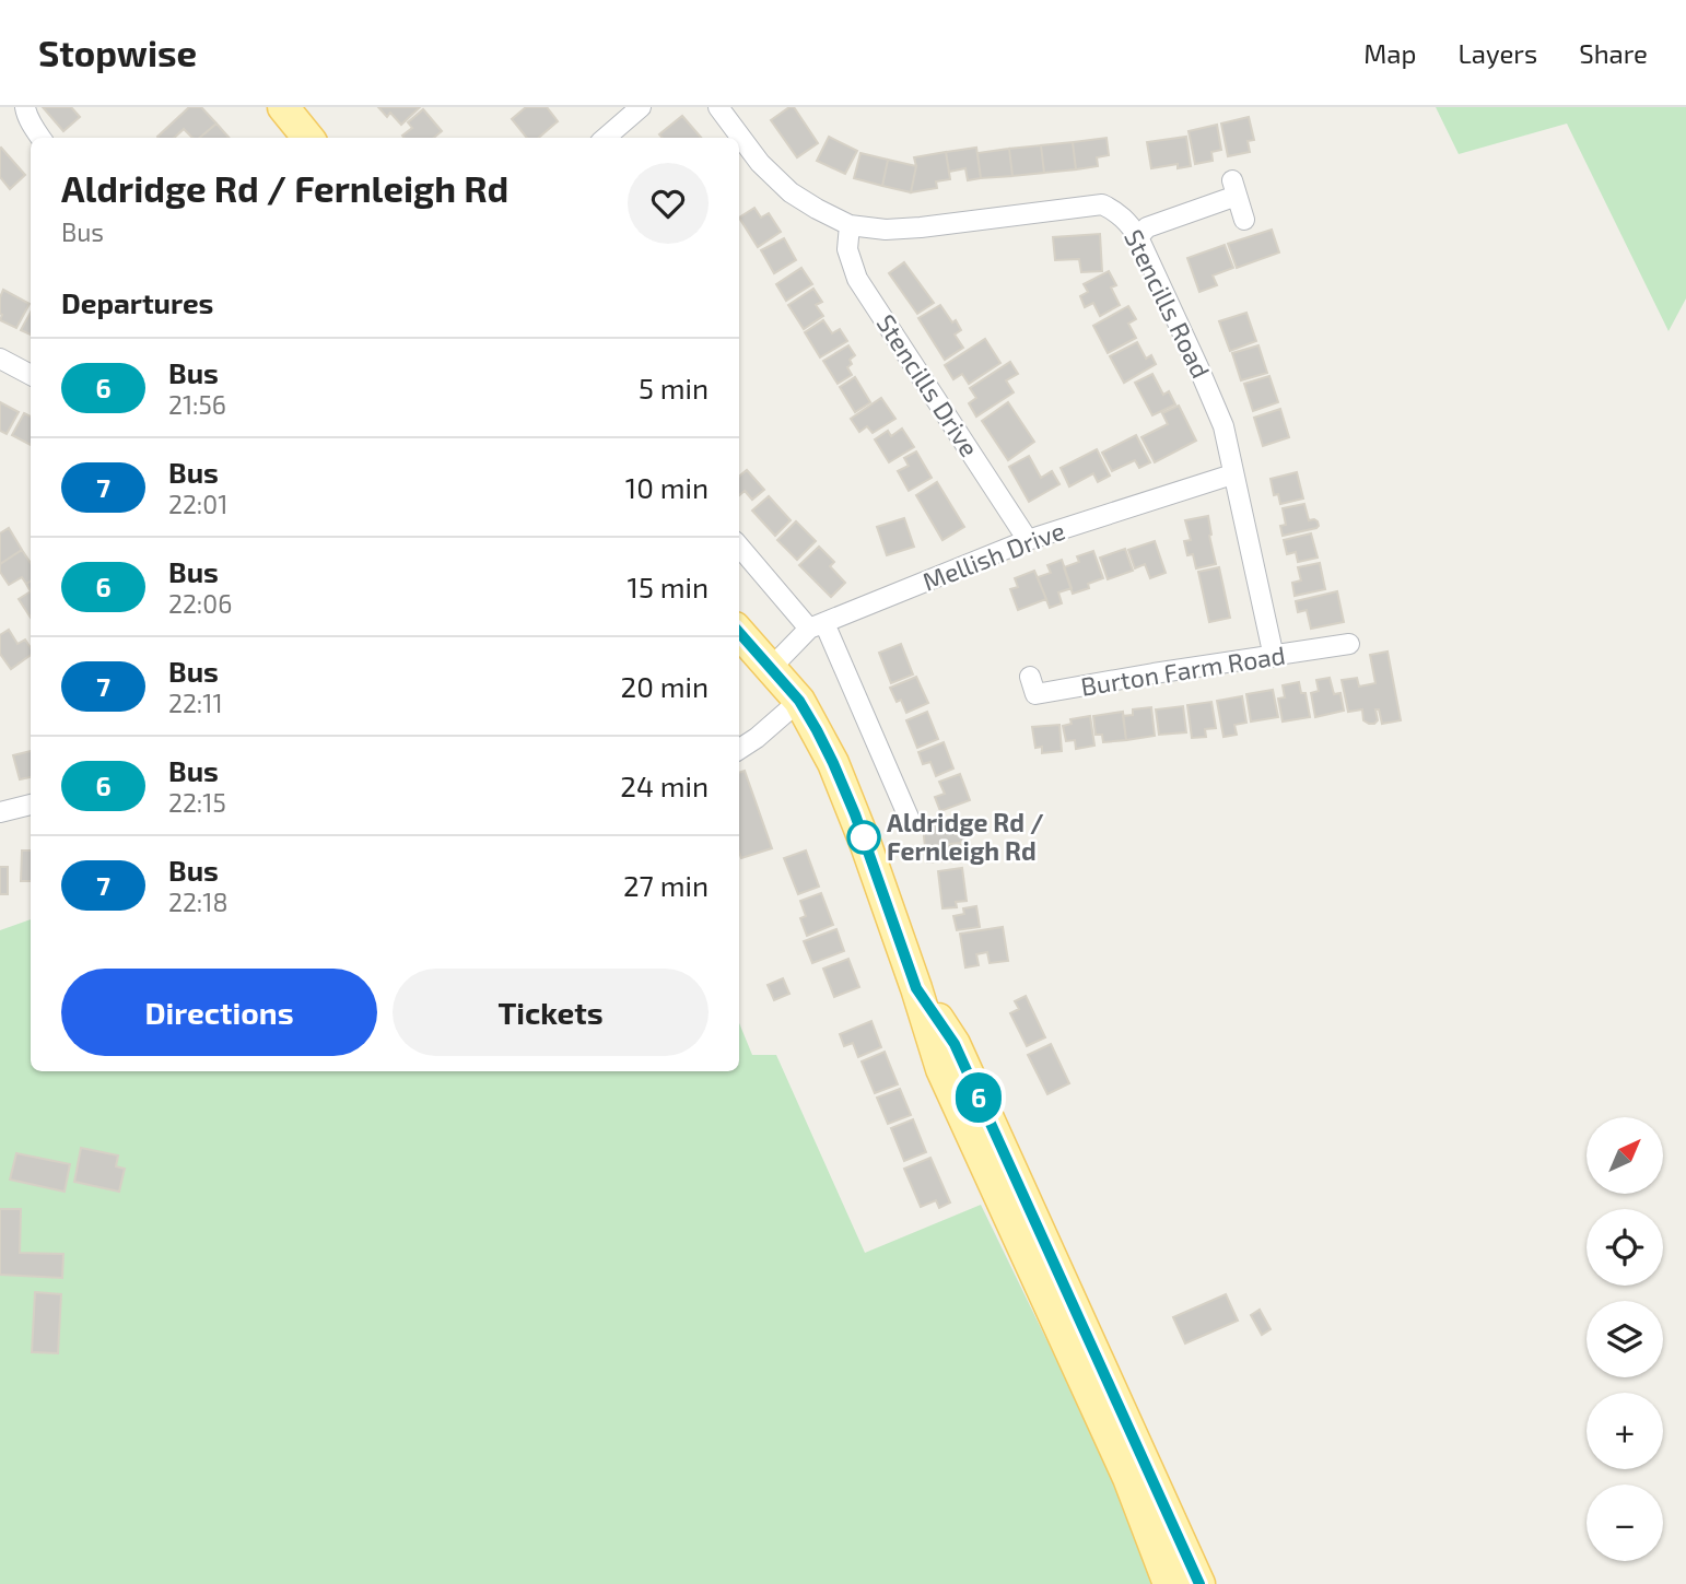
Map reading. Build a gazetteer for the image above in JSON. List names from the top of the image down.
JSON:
{
  "streets": {
    "street": [
      "Stencills Road",
      "Stencills Drive",
      "Mellish Drive",
      "Burton Farm Road"
    ]
  },
  "crossings": [
    ["Stencills Road", "Stencills Drive"],
    ["Stencills Road", "Mellish Drive"],
    ["Stencills Road", "Burton Farm Road"],
    ["Stencills Drive", "Mellish Drive"]
  ],
  "places": ["Aldridge Rd / Fernleigh Rd"],
  "lines": ["bus line 6"],
  "north": "top right",
  "page": {
    "header": "Stopwise",
    "nav": ["Map", "Layers", "Share"],
    "on_map": "6",
    "heading": [
      ["Aldridge Rd / Fernleigh Rd", "Bus"],
      "Departures"
    ],
    "list": [
      {
        "mark": "6",
        "name": "Bus",
        "note": "21:56",
        "value": "5 min"
      },
      {
        "mark": "7",
        "name": "Bus",
        "note": "22:01",
        "value": "10 min"
      },
      {
        "mark": "6",
        "name": "Bus",
        "note": "22:06",
        "value": "15 min"
      },
      {
        "mark": "7",
        "name": "Bus",
        "note": "22:11",
        "value": "20 min"
      },
      {
        "mark": "6",
        "name": "Bus",
        "note": "22:15",
        "value": "24 min"
      },
      {
        "mark": "7",
        "name": "Bus",
        "note": "22:18",
        "value": "27 min"
      }
    ],
    "buttons": ["Directions", "Tickets"],
    "map_buttons": ["+", "−"]
  }
}
